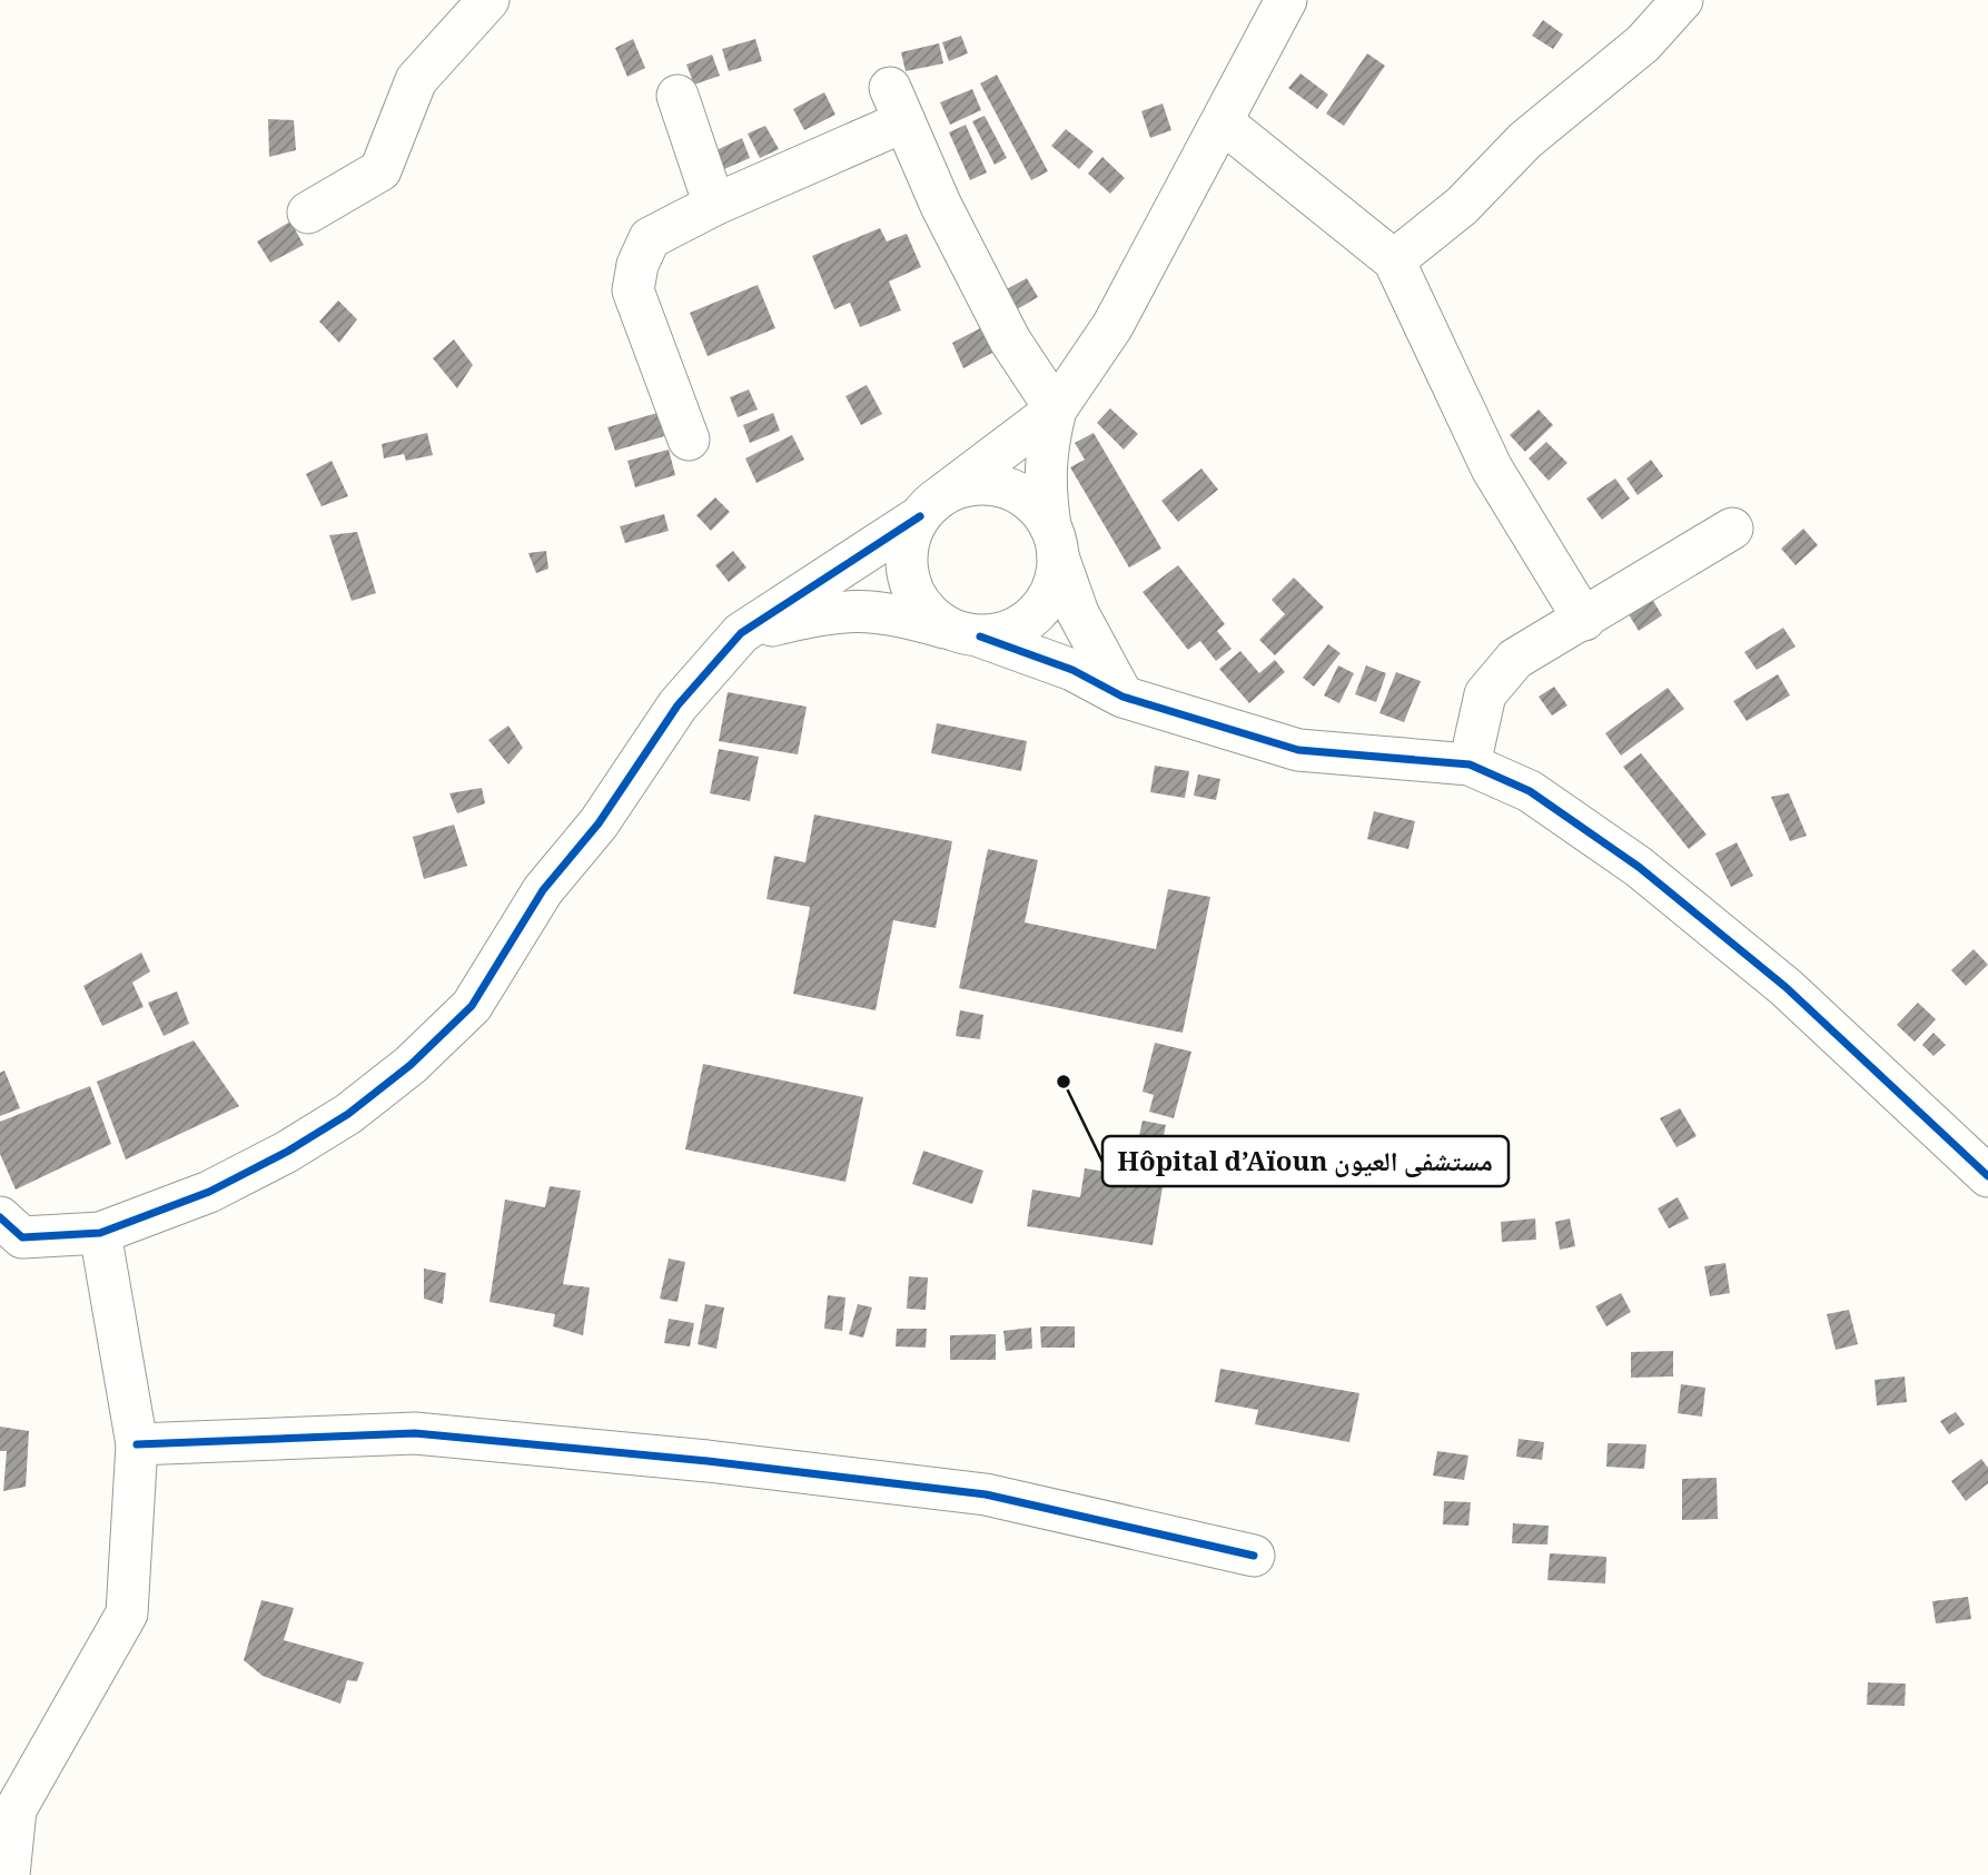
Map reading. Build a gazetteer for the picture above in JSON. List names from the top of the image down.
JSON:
{
  "places": ["Hôpital d’Aïoun مستشفى العيون"]
}
